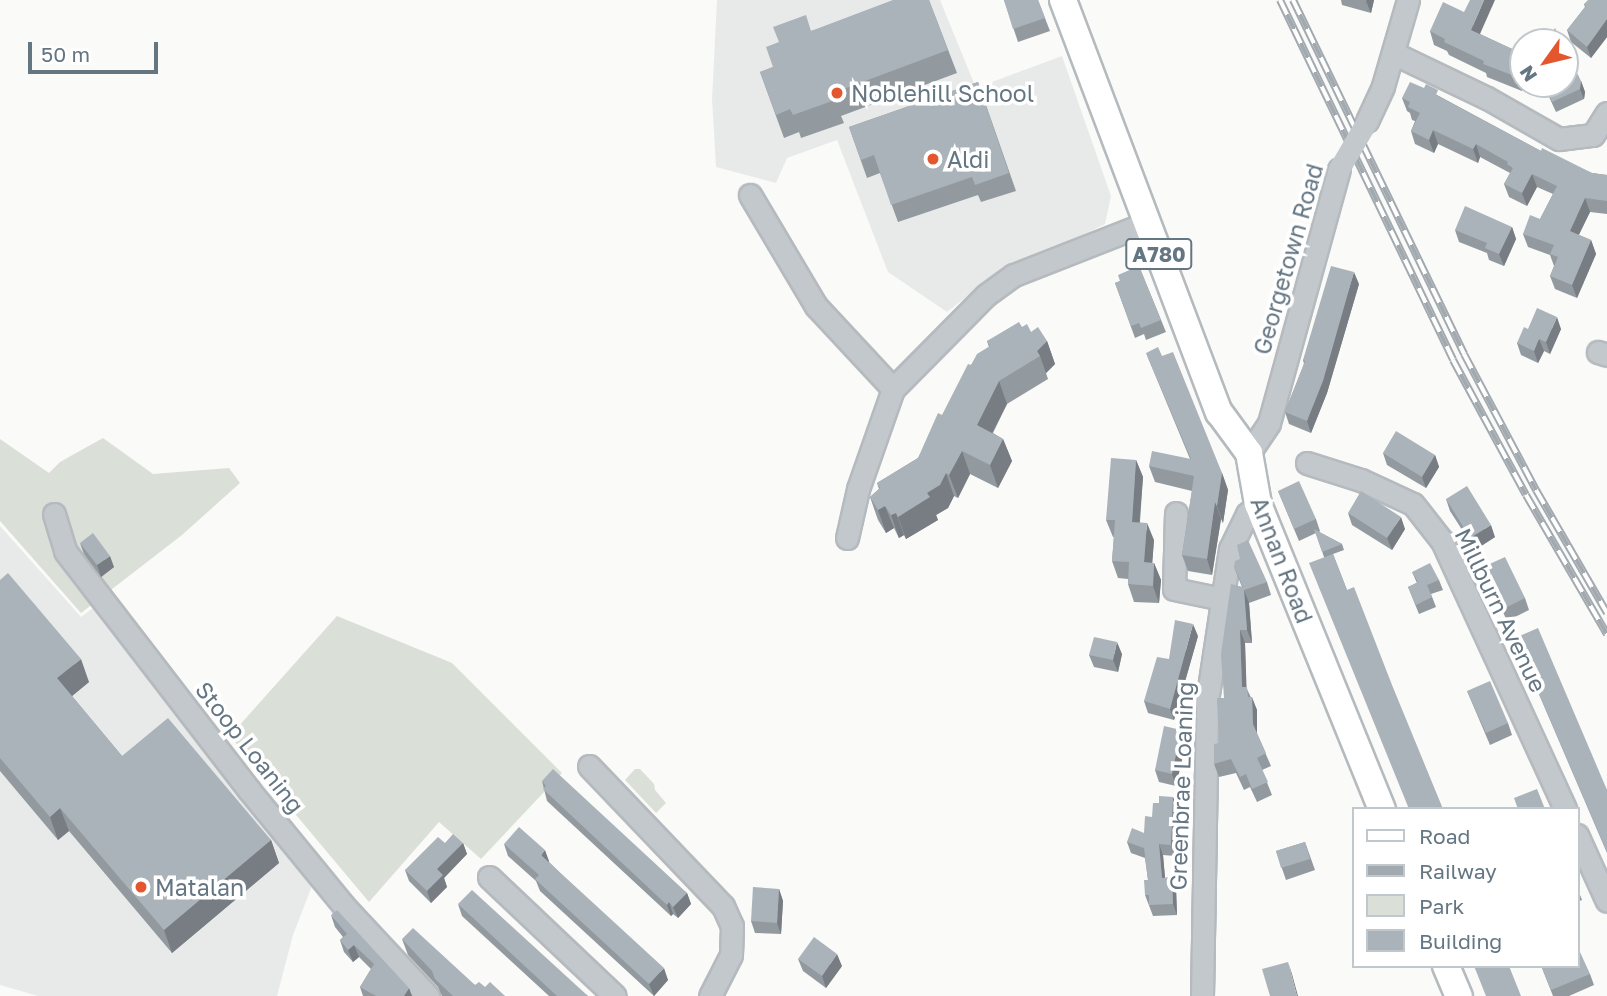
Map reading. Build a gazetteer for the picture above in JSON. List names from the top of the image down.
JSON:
{
  "streets": {
    "main road": ["A780", "Annan Road"],
    "street": [
      "Georgetown Road",
      "Millburn Avenue",
      "Stoop Loaning",
      "Greenbrae Loaning"
    ]
  },
  "crossings": [
    ["Georgetown Road", "Annan Road"],
    ["Annan Road", "Greenbrae Loaning"]
  ],
  "places": ["Noblehill School", "Aldi", "Matalan"],
  "legend": [
    "Road",
    "Railway",
    "Park",
    "Building"
  ],
  "scale_bar": "50 m",
  "north": "bottom left"
}
